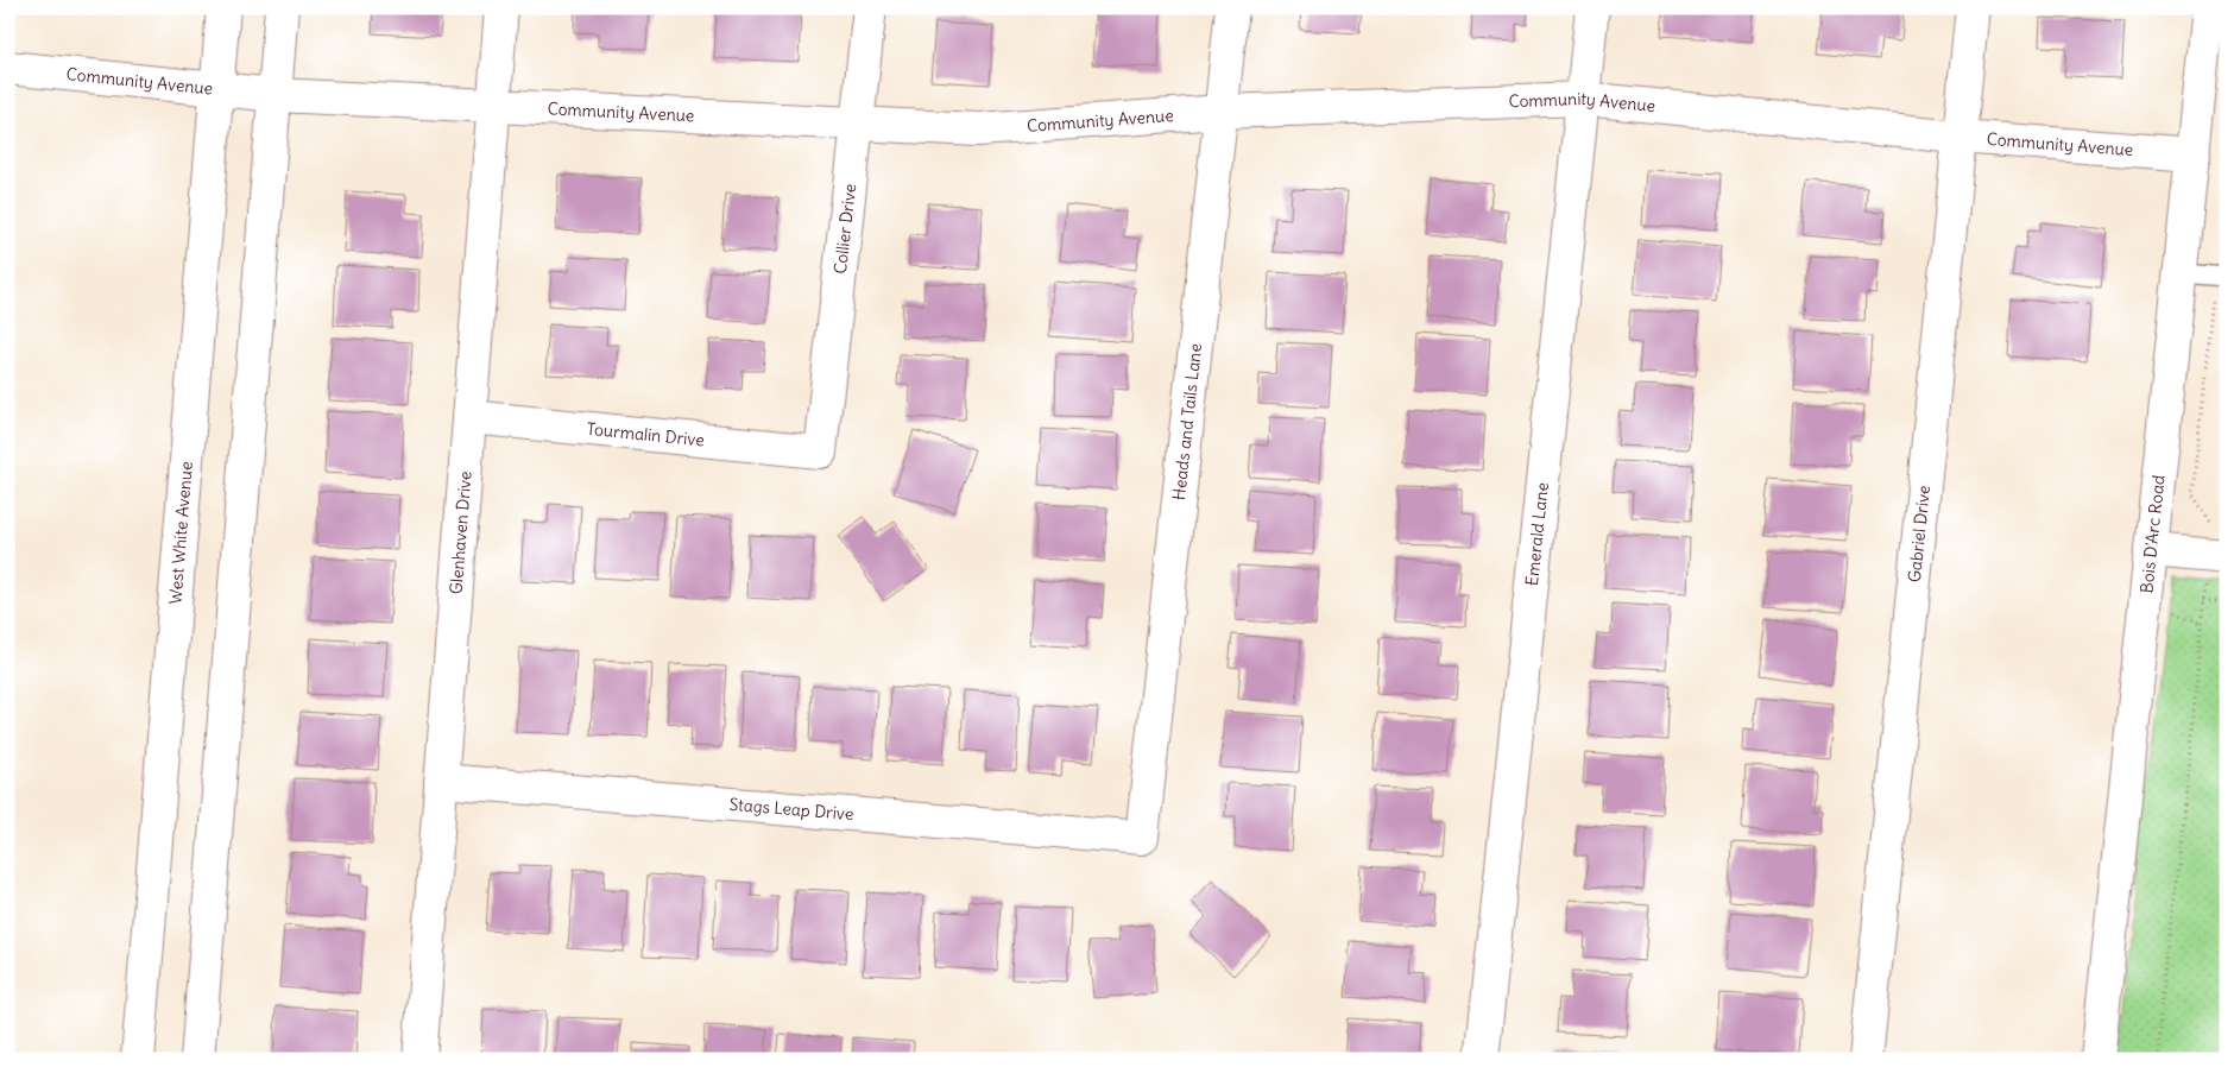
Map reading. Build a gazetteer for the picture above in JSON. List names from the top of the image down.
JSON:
{
  "streets": {
    "street": [
      "Community Avenue",
      "Collier Drive",
      "Heads and Tails Lane",
      "Tourmalin Drive",
      "West White Avenue",
      "Glenhaven Drive",
      "Emerald Lane",
      "Gabriel Drive",
      "Bois D'Arc Road",
      "Stags Leap Drive"
    ]
  },
  "crossings": [
    ["Community Avenue", "Collier Drive"],
    ["Community Avenue", "Heads and Tails Lane"],
    ["Community Avenue", "West White Avenue"],
    ["Community Avenue", "Glenhaven Drive"],
    ["Community Avenue", "Emerald Lane"],
    ["Community Avenue", "Gabriel Drive"],
    ["Community Avenue", "Bois D'Arc Road"],
    ["Collier Drive", "Tourmalin Drive"],
    ["Heads and Tails Lane", "Stags Leap Drive"],
    ["Tourmalin Drive", "Glenhaven Drive"],
    ["Glenhaven Drive", "Stags Leap Drive"]
  ]
}
